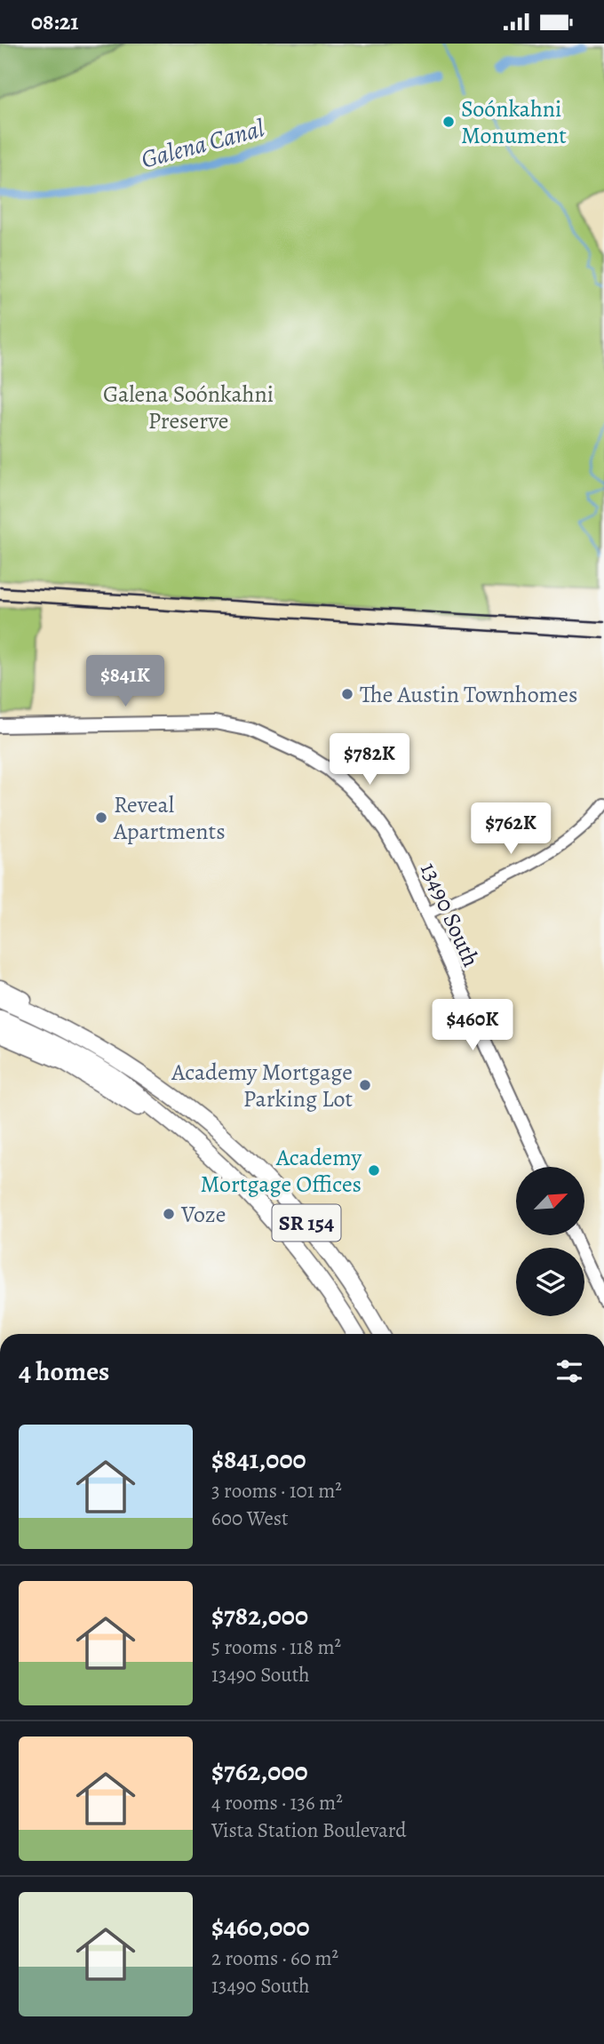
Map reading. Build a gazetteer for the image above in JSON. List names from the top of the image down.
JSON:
{
  "streets": {
    "highway": ["SR 154"],
    "main road": ["13490 South"]
  },
  "water": ["Galena Canal"],
  "parks": ["Galena Soónkahni Preserve"],
  "places": [
    "Soónkahni Monument",
    "The Austin Townhomes",
    "Reveal Apartments",
    "Academy Mortgage Parking Lot",
    "Academy Mortgage Offices",
    "Voze"
  ],
  "north": "top right",
  "page": {
    "status": "08:21",
    "price": [
      "$841K",
      "$782K",
      "$762K",
      "$460K"
    ],
    "heading": "4 homes",
    "list": [
      {
        "name": "$841,000",
        "note": "3 rooms · 101 m² · 600 West"
      },
      {
        "name": "$782,000",
        "note": "5 rooms · 118 m² · 13490 South"
      },
      {
        "name": "$762,000",
        "note": "4 rooms · 136 m² · Vista Station Boulevard"
      },
      {
        "name": "$460,000",
        "note": "2 rooms · 60 m² · 13490 South"
      }
    ]
  }
}
